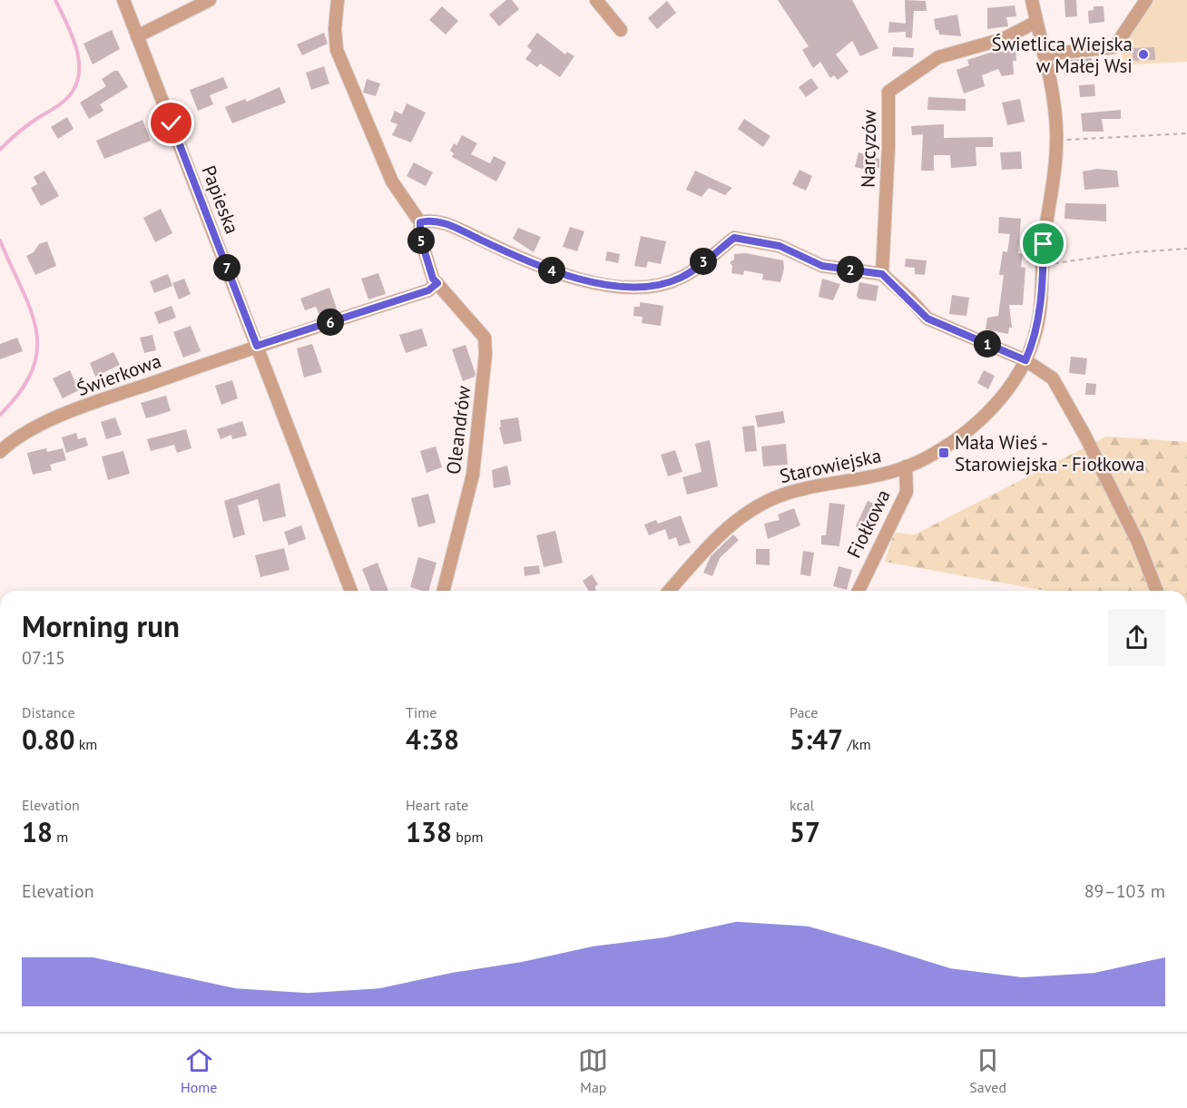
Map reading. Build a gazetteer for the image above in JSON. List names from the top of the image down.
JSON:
{
  "streets": {
    "street": [
      "Narcyzów",
      "Papieska",
      "Świerkowa",
      "Oleandrów",
      "Starowiejska",
      "Fiołkowa"
    ]
  },
  "crossings": [
    ["Narcyzów", "Starowiejska"],
    ["Papieska", "Świerkowa"],
    ["Świerkowa", "Oleandrów"],
    ["Starowiejska", "Fiołkowa"]
  ],
  "places": {
    "other": ["Świetlica Wiejska w Małej Wsi"],
    "transit": ["Mała Wieś - Starowiejska - Fiołkowa"]
  },
  "page": {
    "pins": [
      "5",
      "3",
      "7",
      "2",
      "4",
      "6",
      "1"
    ],
    "heading": ["Morning run", "07:15"],
    "stats": [
      ["Distance", "0.80 km"],
      ["Time", "4:38"],
      ["Pace", "5:47 /km"],
      ["Elevation", "18 m"],
      ["Heart rate", "138 bpm"],
      ["kcal", "57"]
    ],
    "chart": ["Elevation", "89–103 m"],
    "tabs": ["Home", "Map", "Saved"]
  }
}
